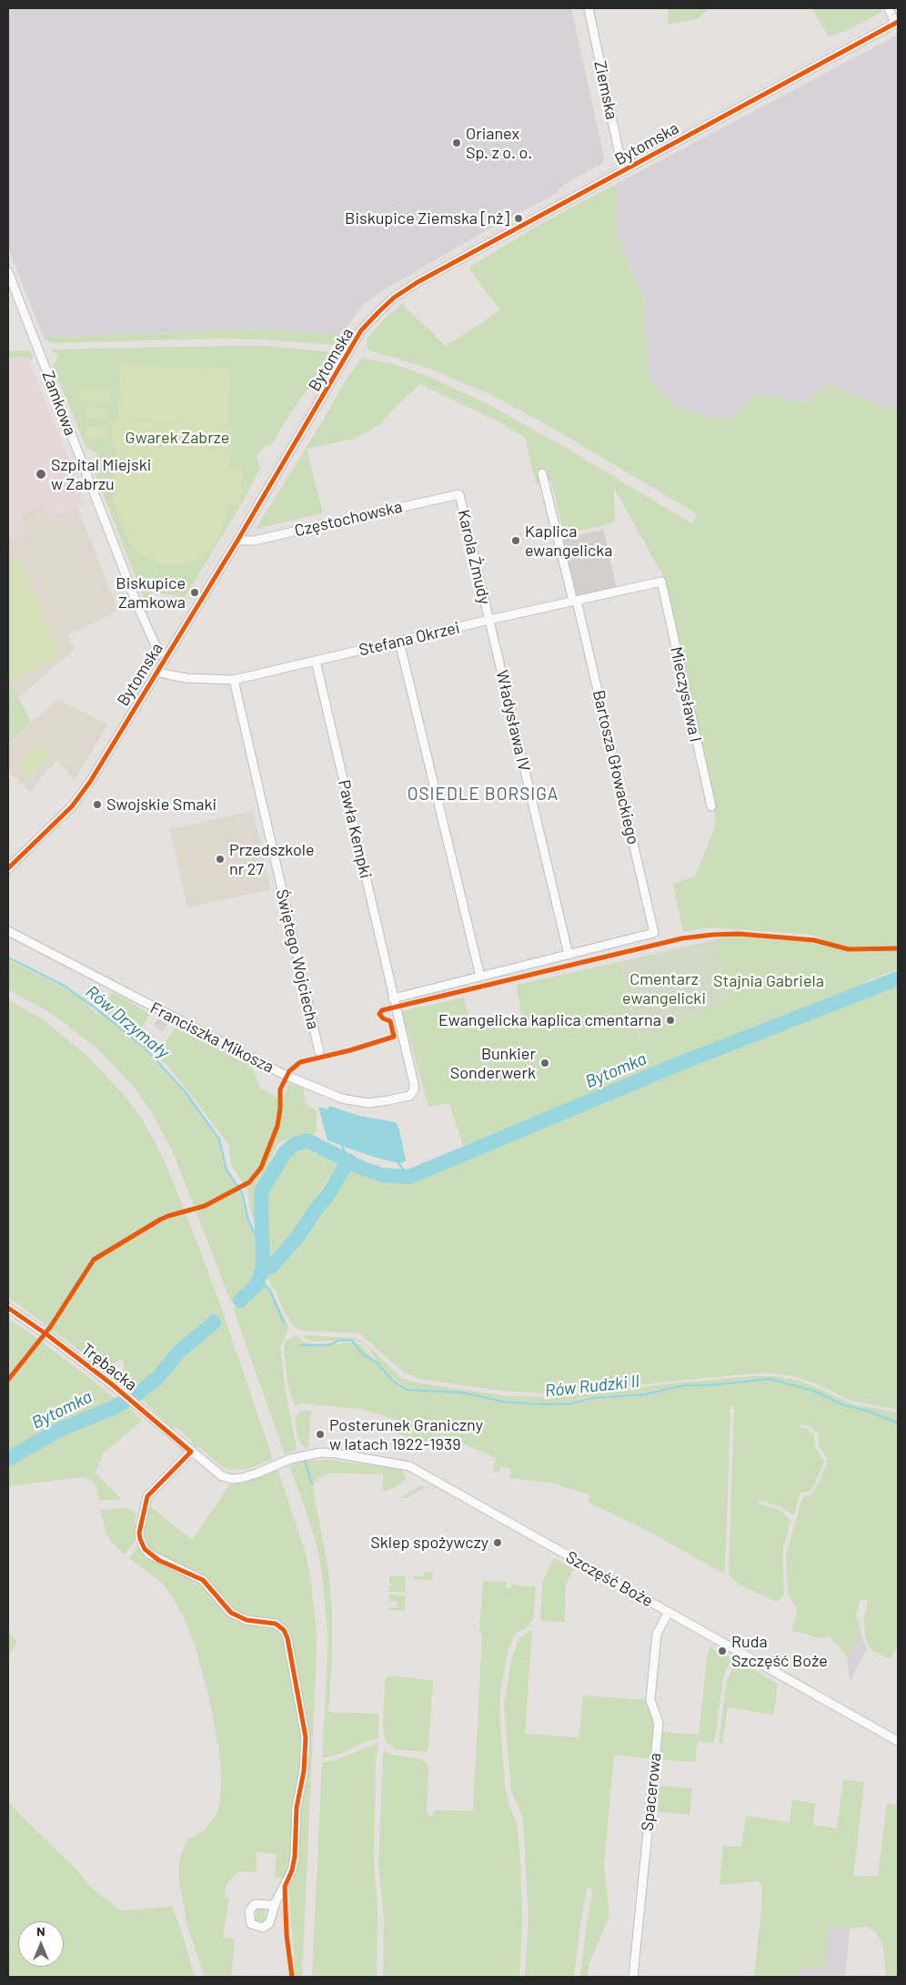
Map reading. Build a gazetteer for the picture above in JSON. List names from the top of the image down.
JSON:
{
  "streets": {
    "street": [
      "Ziemska",
      "Bytomska",
      "Zamkowa",
      "Częstochowska",
      "Karola Żmudy",
      "Stefana Okrzei",
      "Mieczysława I",
      "Władysława IV",
      "Bartosza Głowackiego",
      "Pawła Kempki",
      "Świętego Wojciecha",
      "Franciszka Mikosza",
      "Trębacka",
      "Szczęść Boże",
      "Spacerowa"
    ]
  },
  "crossings": [
    ["Ziemska", "Bytomska"],
    ["Bytomska", "Zamkowa"],
    ["Bytomska", "Częstochowska"],
    ["Bytomska", "Stefana Okrzei"],
    ["Częstochowska", "Karola Żmudy"],
    ["Karola Żmudy", "Stefana Okrzei"],
    ["Karola Żmudy", "Władysława IV"],
    ["Stefana Okrzei", "Mieczysława I"],
    ["Stefana Okrzei", "Władysława IV"],
    ["Stefana Okrzei", "Bartosza Głowackiego"],
    ["Stefana Okrzei", "Pawła Kempki"],
    ["Stefana Okrzei", "Świętego Wojciecha"],
    ["Władysława IV", "Bartosza Głowackiego"],
    ["Pawła Kempki", "Franciszka Mikosza"],
    ["Trębacka", "Szczęść Boże"],
    ["Szczęść Boże", "Spacerowa"]
  ],
  "districts": ["OSIEDLE BORSIGA"],
  "water": ["Rów Drzymały", "Bytomka", "Rów Rudzki II"],
  "parks": ["Gwarek Zabrze", "Cmentarz ewangelicki", "Stajnia Gabriela"],
  "places": [
    "Orianex Sp. z o. o.",
    "Biskupice Ziemska [nż]",
    "Szpital Miejski w Zabrzu",
    "Kaplica ewangelicka",
    "Biskupice Zamkowa",
    "Swojskie Smaki",
    "Przedszkole nr 27",
    "Ewangelicka kaplica cmentarna",
    "Bunkier Sonderwerk",
    "Posterunek Graniczny w latach 1922-1939",
    "Sklep spożywczy",
    "Ruda Szczęść Boże"
  ],
  "north": "top"
}
